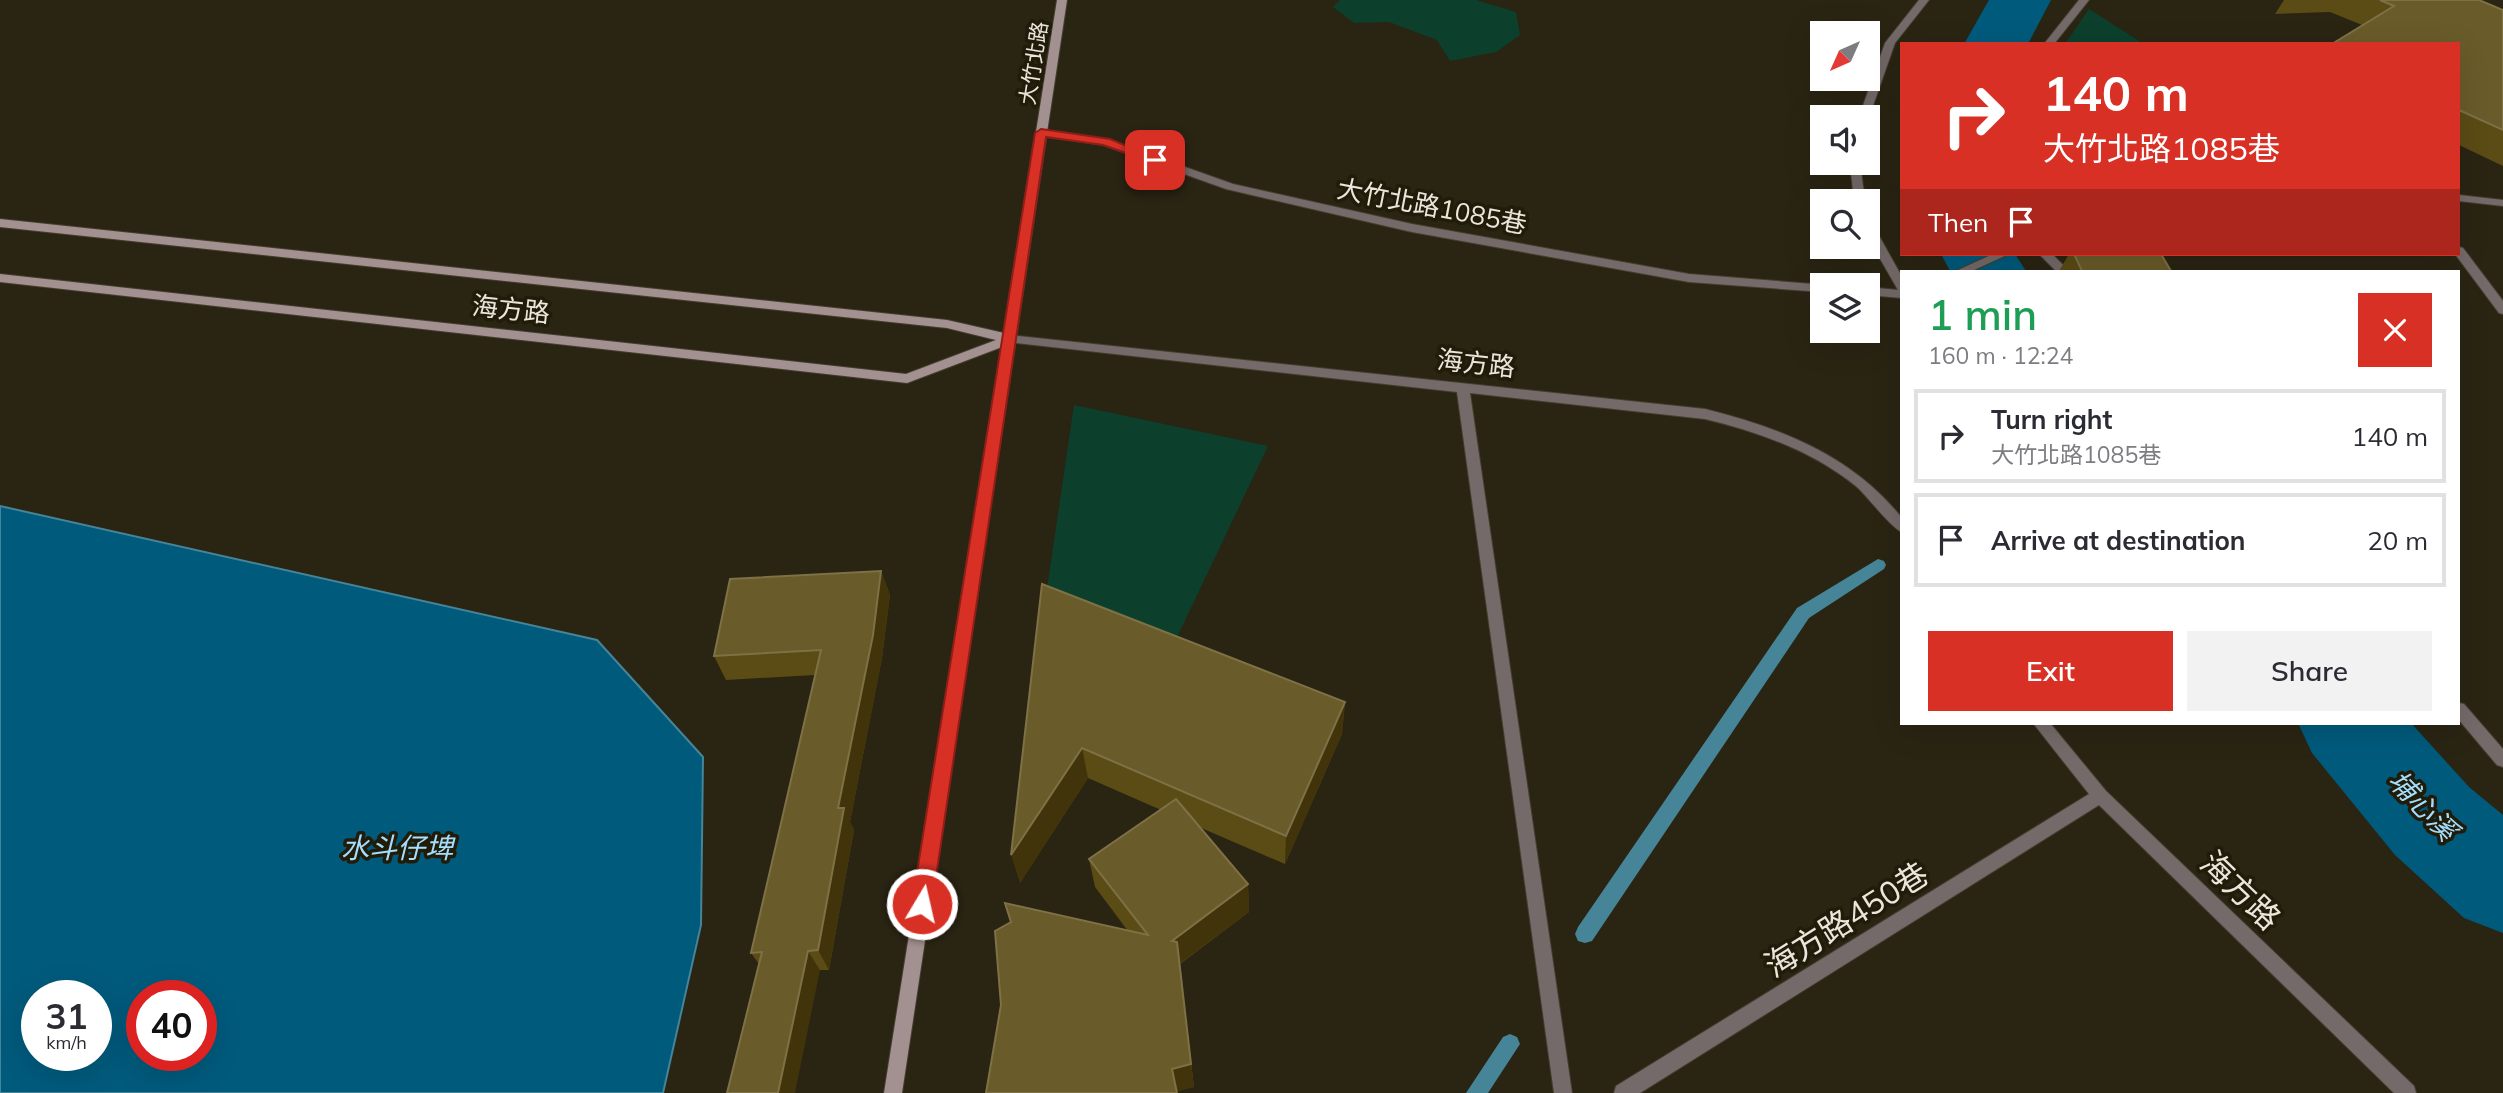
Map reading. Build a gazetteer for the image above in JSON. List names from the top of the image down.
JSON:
{
  "streets": {
    "street": [
      "大竹北路",
      "大竹北路1085巷",
      "海方路",
      "海方路450巷"
    ]
  },
  "crossings": [
    ["大竹北路", "大竹北路1085巷"],
    ["大竹北路", "海方路"],
    ["海方路", "海方路450巷"]
  ],
  "water": ["埔心溪", "水斗仔埤"],
  "north": "bottom left",
  "page": {
    "turn": ["140 m", "大竹北路1085巷"],
    "then": "Then",
    "heading": ["1 min", "160 m · 12:24"],
    "list": [
      {
        "name": "Turn right",
        "note": "大竹北路1085巷",
        "value": "140 m"
      },
      {
        "name": "Arrive at destination",
        "value": "20 m"
      }
    ],
    "buttons": ["Exit", "Share"],
    "speed": "31 km/h",
    "limit": "40"
  }
}
